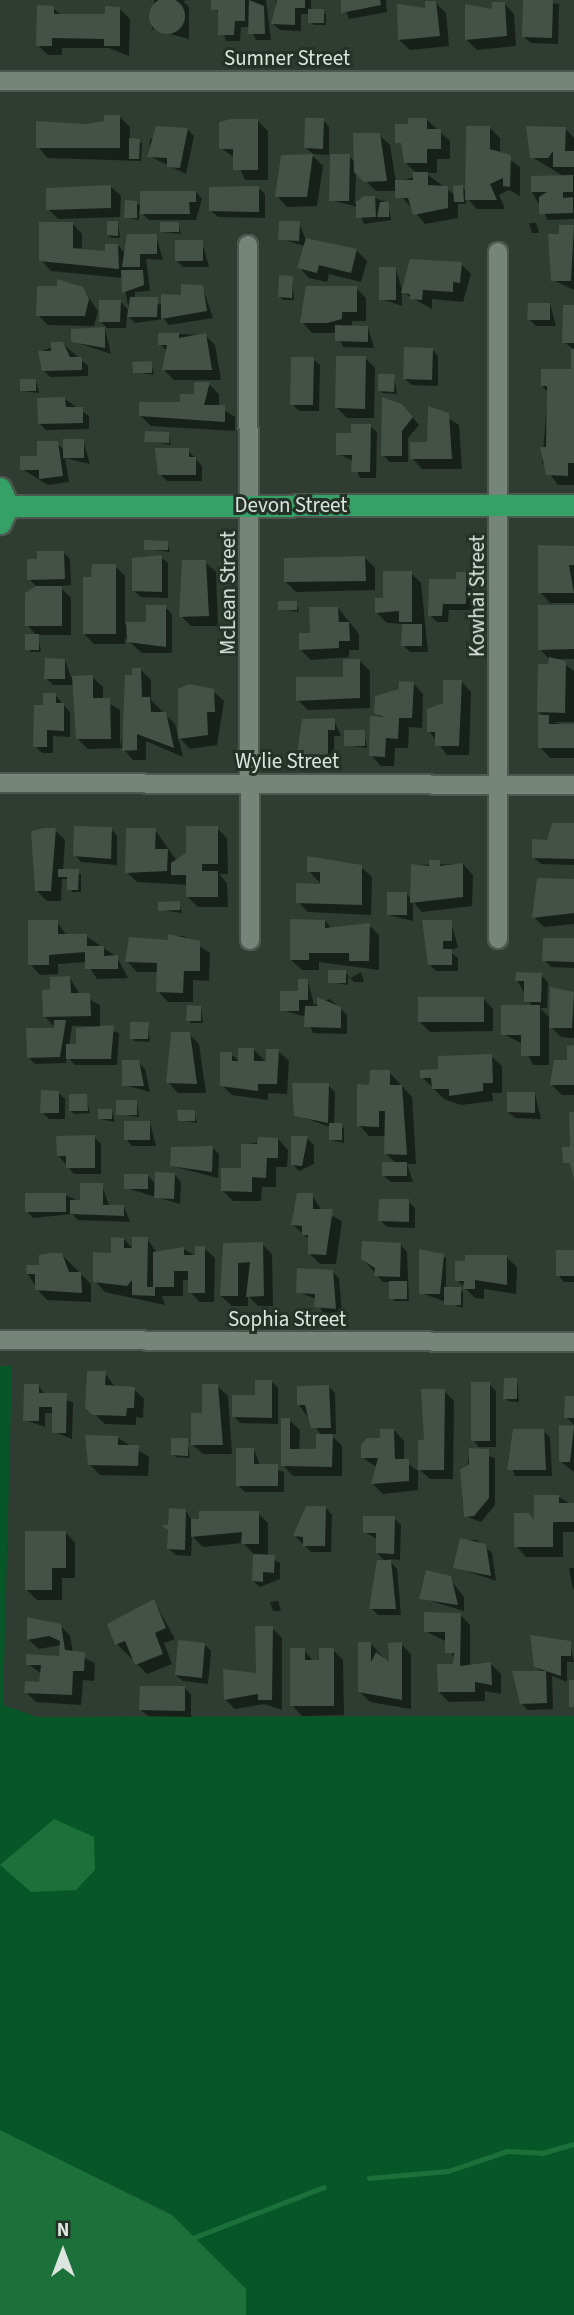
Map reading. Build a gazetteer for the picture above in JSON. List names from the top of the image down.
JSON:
{
  "streets": {
    "main road": ["Devon Street"],
    "street": [
      "Sumner Street",
      "McLean Street",
      "Kowhai Street",
      "Wylie Street",
      "Sophia Street"
    ]
  },
  "crossings": [
    ["Devon Street", "McLean Street"],
    ["Devon Street", "Kowhai Street"],
    ["McLean Street", "Wylie Street"],
    ["Kowhai Street", "Wylie Street"]
  ],
  "north": "top"
}
